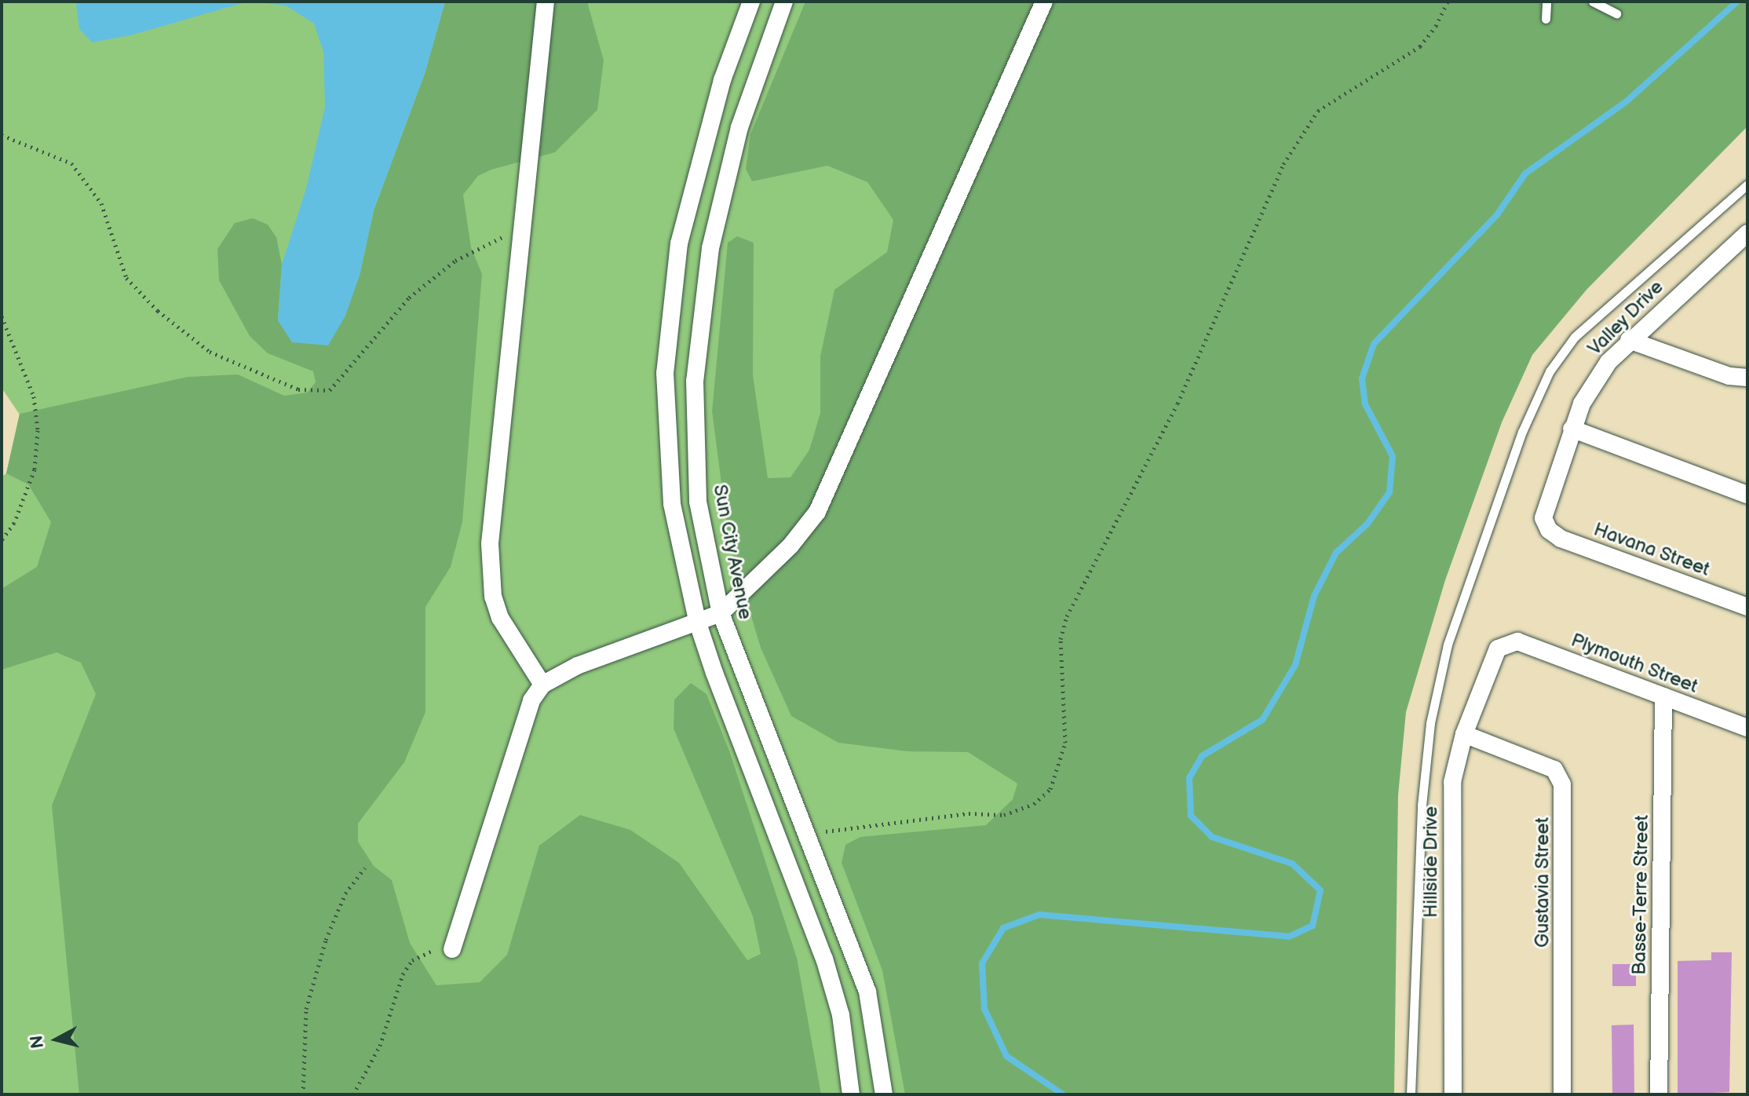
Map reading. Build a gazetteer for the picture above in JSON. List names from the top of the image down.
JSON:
{
  "streets": {
    "street": [
      "Valley Drive",
      "Havana Street",
      "Sun City Avenue",
      "Plymouth Street",
      "Hillside Drive",
      "Gustavia Street",
      "Basse-Terre Street"
    ]
  },
  "crossings": [
    ["Valley Drive", "Havana Street"],
    ["Plymouth Street", "Hillside Drive"],
    ["Plymouth Street", "Basse-Terre Street"],
    ["Hillside Drive", "Gustavia Street"]
  ],
  "north": "left"
}
